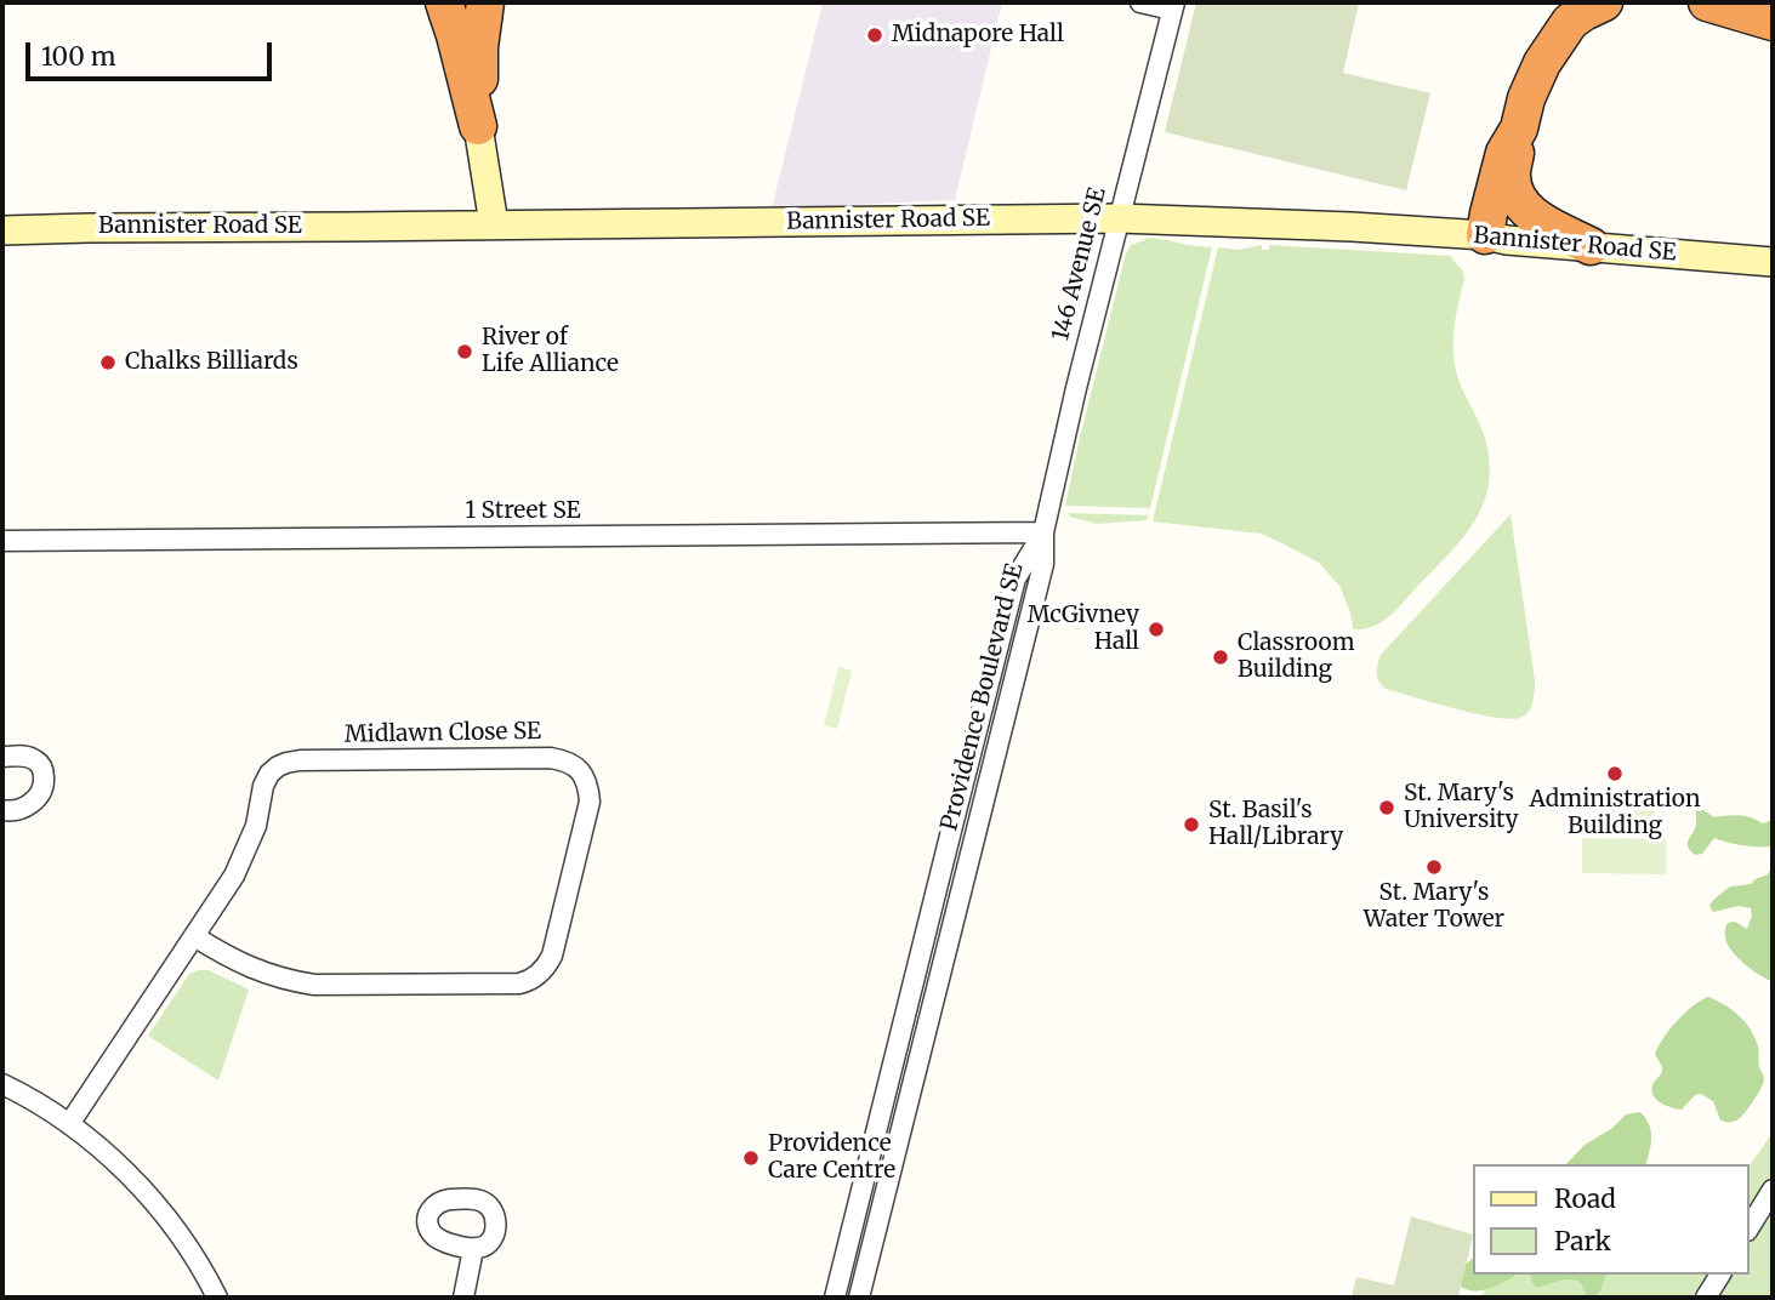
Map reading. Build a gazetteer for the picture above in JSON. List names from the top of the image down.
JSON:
{
  "streets": {
    "street": [
      "Bannister Road SE",
      "146 Avenue SE",
      "1 Street SE",
      "Providence Boulevard SE",
      "Midlawn Close SE"
    ]
  },
  "crossings": [
    ["Bannister Road SE", "146 Avenue SE"],
    ["146 Avenue SE", "1 Street SE"],
    ["146 Avenue SE", "Providence Boulevard SE"],
    ["1 Street SE", "Providence Boulevard SE"]
  ],
  "places": [
    "Midnapore Hall",
    "River of Life Alliance",
    "Chalks Billiards",
    "McGivney Hall",
    "Classroom Building",
    "Administration Building",
    "St. Mary's University",
    "St. Basil's Hall/Library",
    "St. Mary's Water Tower",
    "Providence Care Centre"
  ],
  "legend": ["Road", "Park"],
  "scale_bar": "100 m"
}
